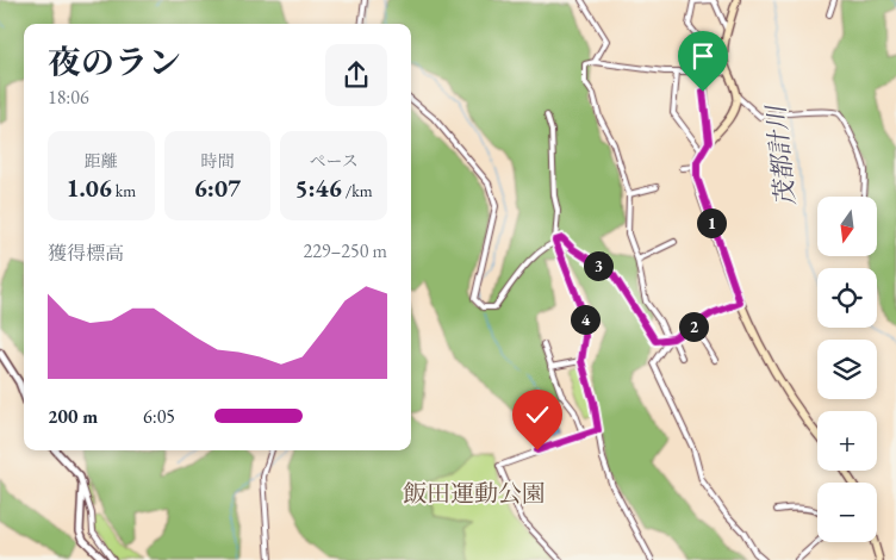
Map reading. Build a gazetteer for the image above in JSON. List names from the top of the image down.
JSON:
{
  "water": ["茂都計川"],
  "parks": ["飯田運動公園"],
  "north": "bottom",
  "page": {
    "heading": ["夜のラン", "18:06"],
    "stats": [
      ["距離", "1.06 km"],
      ["時間", "6:07"],
      ["ペース", "5:46 /km"]
    ],
    "map_buttons": ["+", "−"],
    "pins": [
      "1",
      "3",
      "4",
      "2"
    ],
    "chart": ["獲得標高", "229–250 m"],
    "list": [
      {
        "name": "200 m",
        "note": "6:05"
      }
    ]
  }
}
